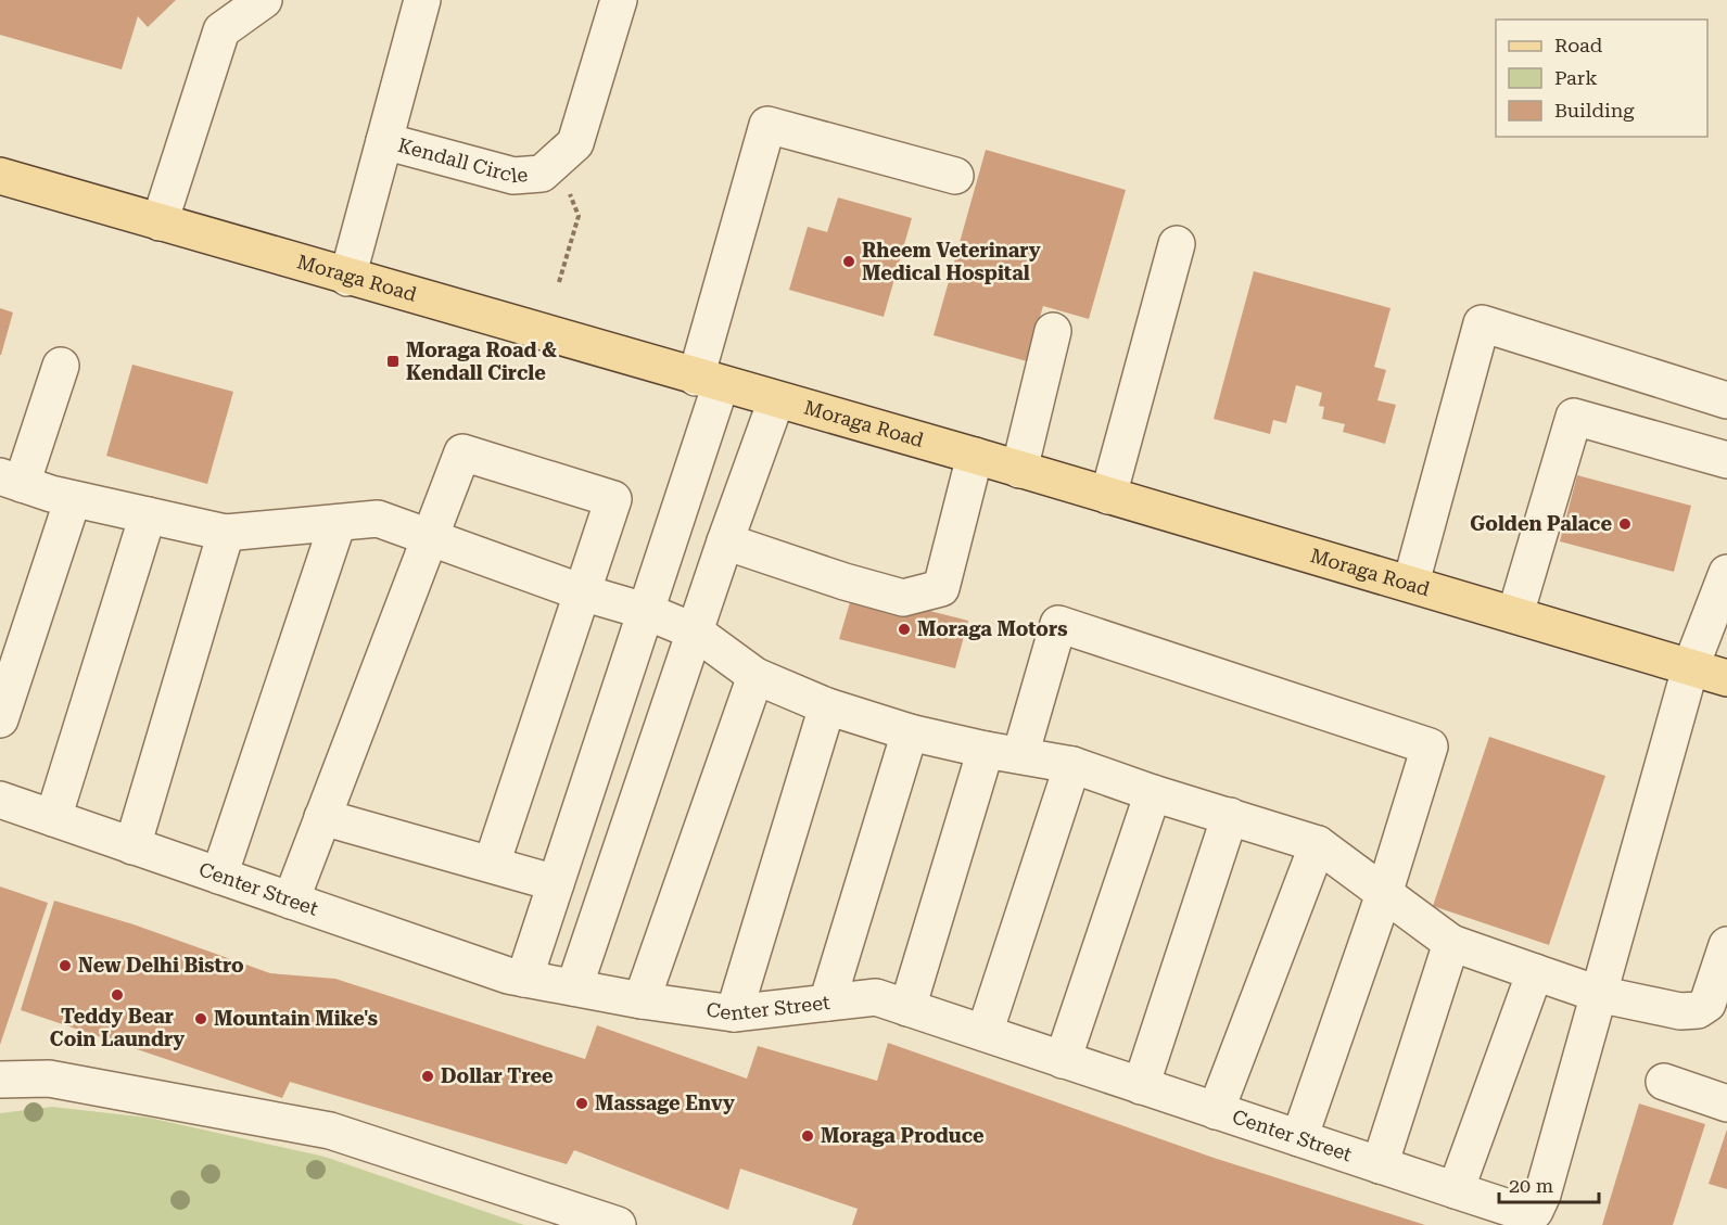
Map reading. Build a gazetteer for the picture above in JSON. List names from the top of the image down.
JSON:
{
  "streets": {
    "main road": ["Moraga Road"],
    "street": ["Kendall Circle", "Center Street"]
  },
  "crossings": [
    ["Kendall Circle", "Moraga Road"]
  ],
  "places": {
    "other": [
      "Rheem Veterinary Medical Hospital",
      "Golden Palace",
      "Moraga Motors",
      "New Delhi Bistro",
      "Teddy Bear Coin Laundry",
      "Mountain Mike's",
      "Dollar Tree",
      "Massage Envy",
      "Moraga Produce"
    ],
    "transit": ["Moraga Road & Kendall Circle"]
  },
  "legend": ["Road", "Park", "Building"],
  "scale_bar": "20 m"
}
